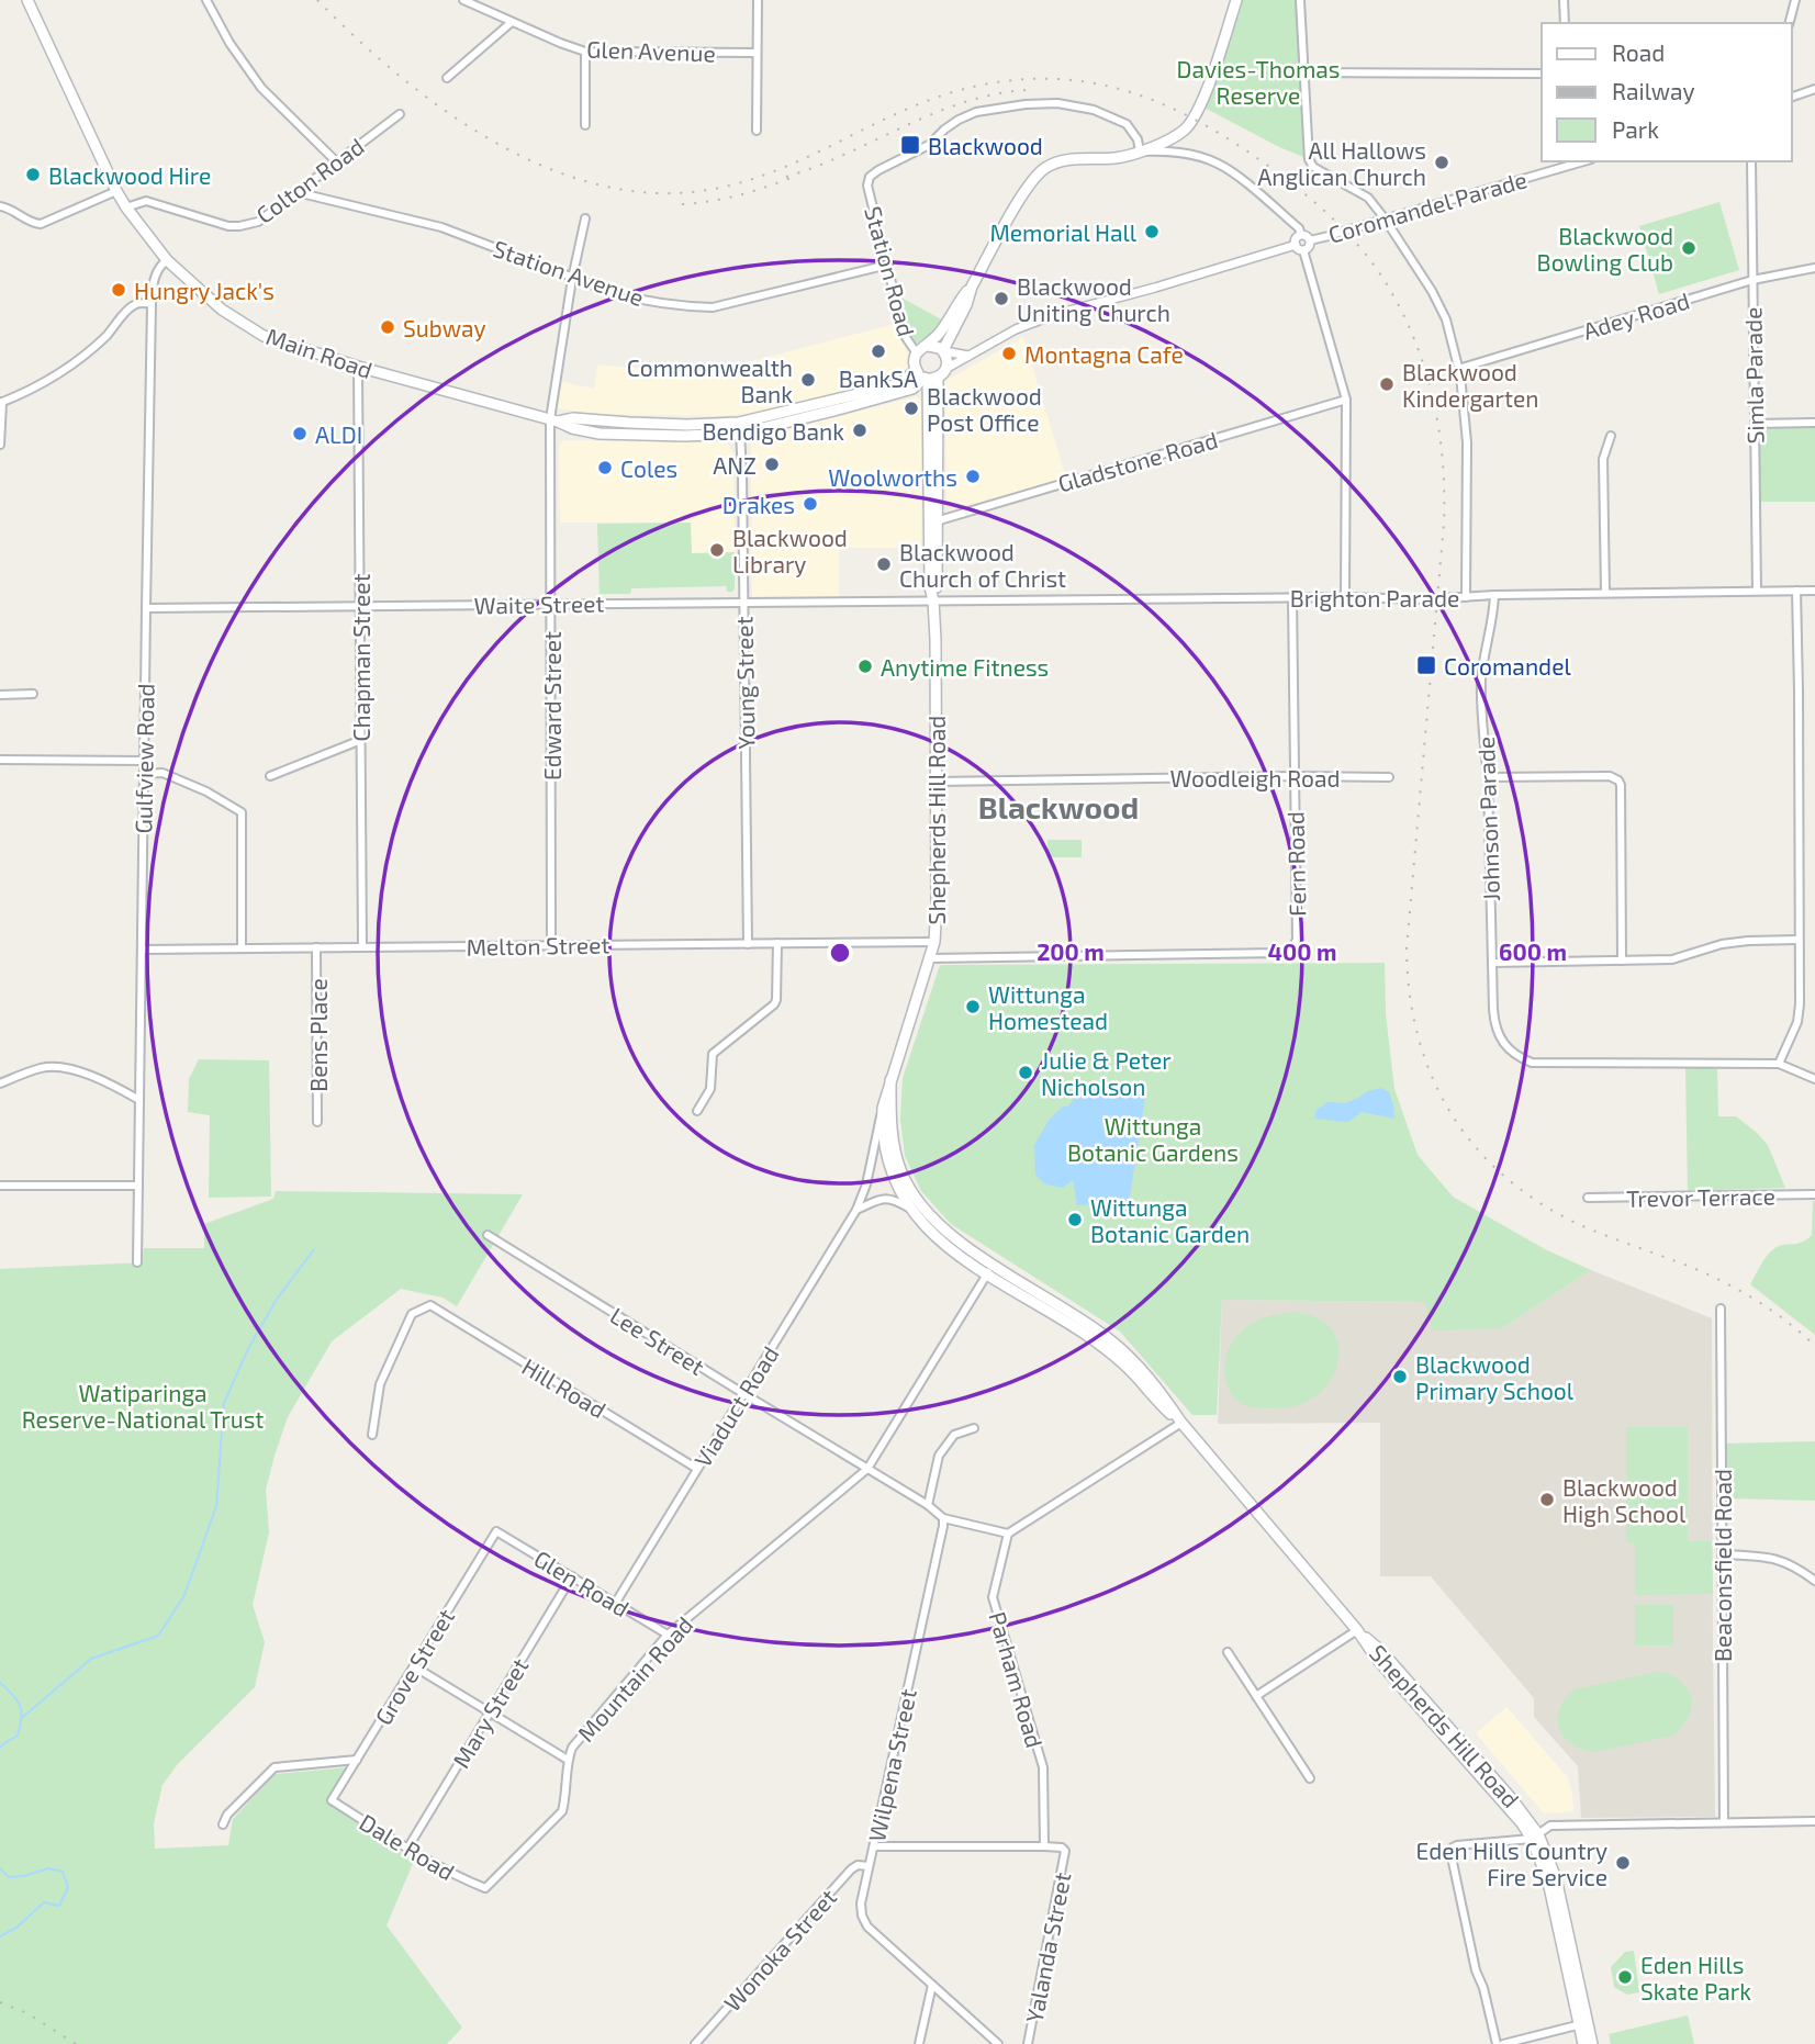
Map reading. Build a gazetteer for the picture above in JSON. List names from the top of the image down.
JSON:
{
  "streets": {
    "main road": ["Main Road", "Shepherds Hill Road"],
    "street": [
      "Glen Avenue",
      "Colton Road",
      "Coromandel Parade",
      "Station Road",
      "Station Avenue",
      "Adey Road",
      "Simla Parade",
      "Gladstone Road",
      "Brighton Parade",
      "Waite Street",
      "Chapman Street",
      "Young Street",
      "Edward Street",
      "Gulfview Road",
      "Woodleigh Road",
      "Johnson Parade",
      "Fern Road",
      "Melton Street",
      "Bens Place",
      "Trevor Terrace",
      "Lee Street",
      "Hill Road",
      "Viaduct Road",
      "Beaconsfield Road",
      "Glen Road",
      "Grove Street",
      "Mountain Road",
      "Parham Road",
      "Mary Street",
      "Wilpena Street",
      "Dale Road",
      "Yalanda Street",
      "Wonoka Street"
    ]
  },
  "crossings": [
    ["Colton Road", "Station Avenue"],
    ["Colton Road", "Main Road"],
    ["Station Road", "Station Avenue"],
    ["Station Road", "Main Road"],
    ["Station Road", "Shepherds Hill Road"],
    ["Station Avenue", "Edward Street"],
    ["Adey Road", "Simla Parade"],
    ["Main Road", "Chapman Street"],
    ["Main Road", "Young Street"],
    ["Main Road", "Edward Street"],
    ["Main Road", "Gulfview Road"],
    ["Main Road", "Shepherds Hill Road"],
    ["Simla Parade", "Brighton Parade"],
    ["Gladstone Road", "Shepherds Hill Road"],
    ["Brighton Parade", "Waite Street"],
    ["Brighton Parade", "Johnson Parade"],
    ["Brighton Parade", "Shepherds Hill Road"],
    ["Brighton Parade", "Fern Road"],
    ["Waite Street", "Chapman Street"],
    ["Waite Street", "Young Street"],
    ["Waite Street", "Edward Street"],
    ["Waite Street", "Gulfview Road"],
    ["Waite Street", "Shepherds Hill Road"],
    ["Chapman Street", "Melton Street"],
    ["Young Street", "Melton Street"],
    ["Edward Street", "Melton Street"],
    ["Gulfview Road", "Melton Street"],
    ["Woodleigh Road", "Shepherds Hill Road"],
    ["Woodleigh Road", "Fern Road"],
    ["Shepherds Hill Road", "Fern Road"],
    ["Shepherds Hill Road", "Melton Street"],
    ["Shepherds Hill Road", "Viaduct Road"],
    ["Melton Street", "Bens Place"],
    ["Lee Street", "Viaduct Road"],
    ["Lee Street", "Mountain Road"],
    ["Hill Road", "Viaduct Road"],
    ["Viaduct Road", "Glen Road"],
    ["Glen Road", "Grove Street"],
    ["Glen Road", "Mountain Road"],
    ["Glen Road", "Mary Street"],
    ["Grove Street", "Dale Road"],
    ["Mountain Road", "Dale Road"],
    ["Parham Road", "Yalanda Street"],
    ["Mary Street", "Dale Road"],
    ["Wilpena Street", "Wonoka Street"]
  ],
  "districts": ["Blackwood"],
  "parks": ["Davies-Thomas Reserve", "Wittunga Botanic Gardens", "Watiparinga Reserve-National Trust"],
  "places": {
    "transit": ["Blackwood", "Coromandel"],
    "other": [
      "All Hallows Anglican Church",
      "Blackwood Hire",
      "Memorial Hall",
      "Blackwood Bowling Club",
      "Hungry Jack's",
      "Blackwood Uniting Church",
      "Subway",
      "BankSA",
      "Montagna Cafe",
      "Commonwealth Bank",
      "Blackwood Kindergarten",
      "Blackwood Post Office",
      "Bendigo Bank",
      "ALDI",
      "ANZ",
      "Coles",
      "Woolworths",
      "Drakes",
      "Blackwood Library",
      "Blackwood Church of Christ",
      "Anytime Fitness",
      "Wittunga Homestead",
      "Julie & Peter Nicholson",
      "Wittunga Botanic Garden",
      "Blackwood Primary School",
      "Blackwood High School",
      "Eden Hills Country Fire Service",
      "Eden Hills Skate Park"
    ]
  },
  "legend": ["Road", "Railway", "Park"],
  "rings": ["200 m", "400 m", "600 m"]
}
